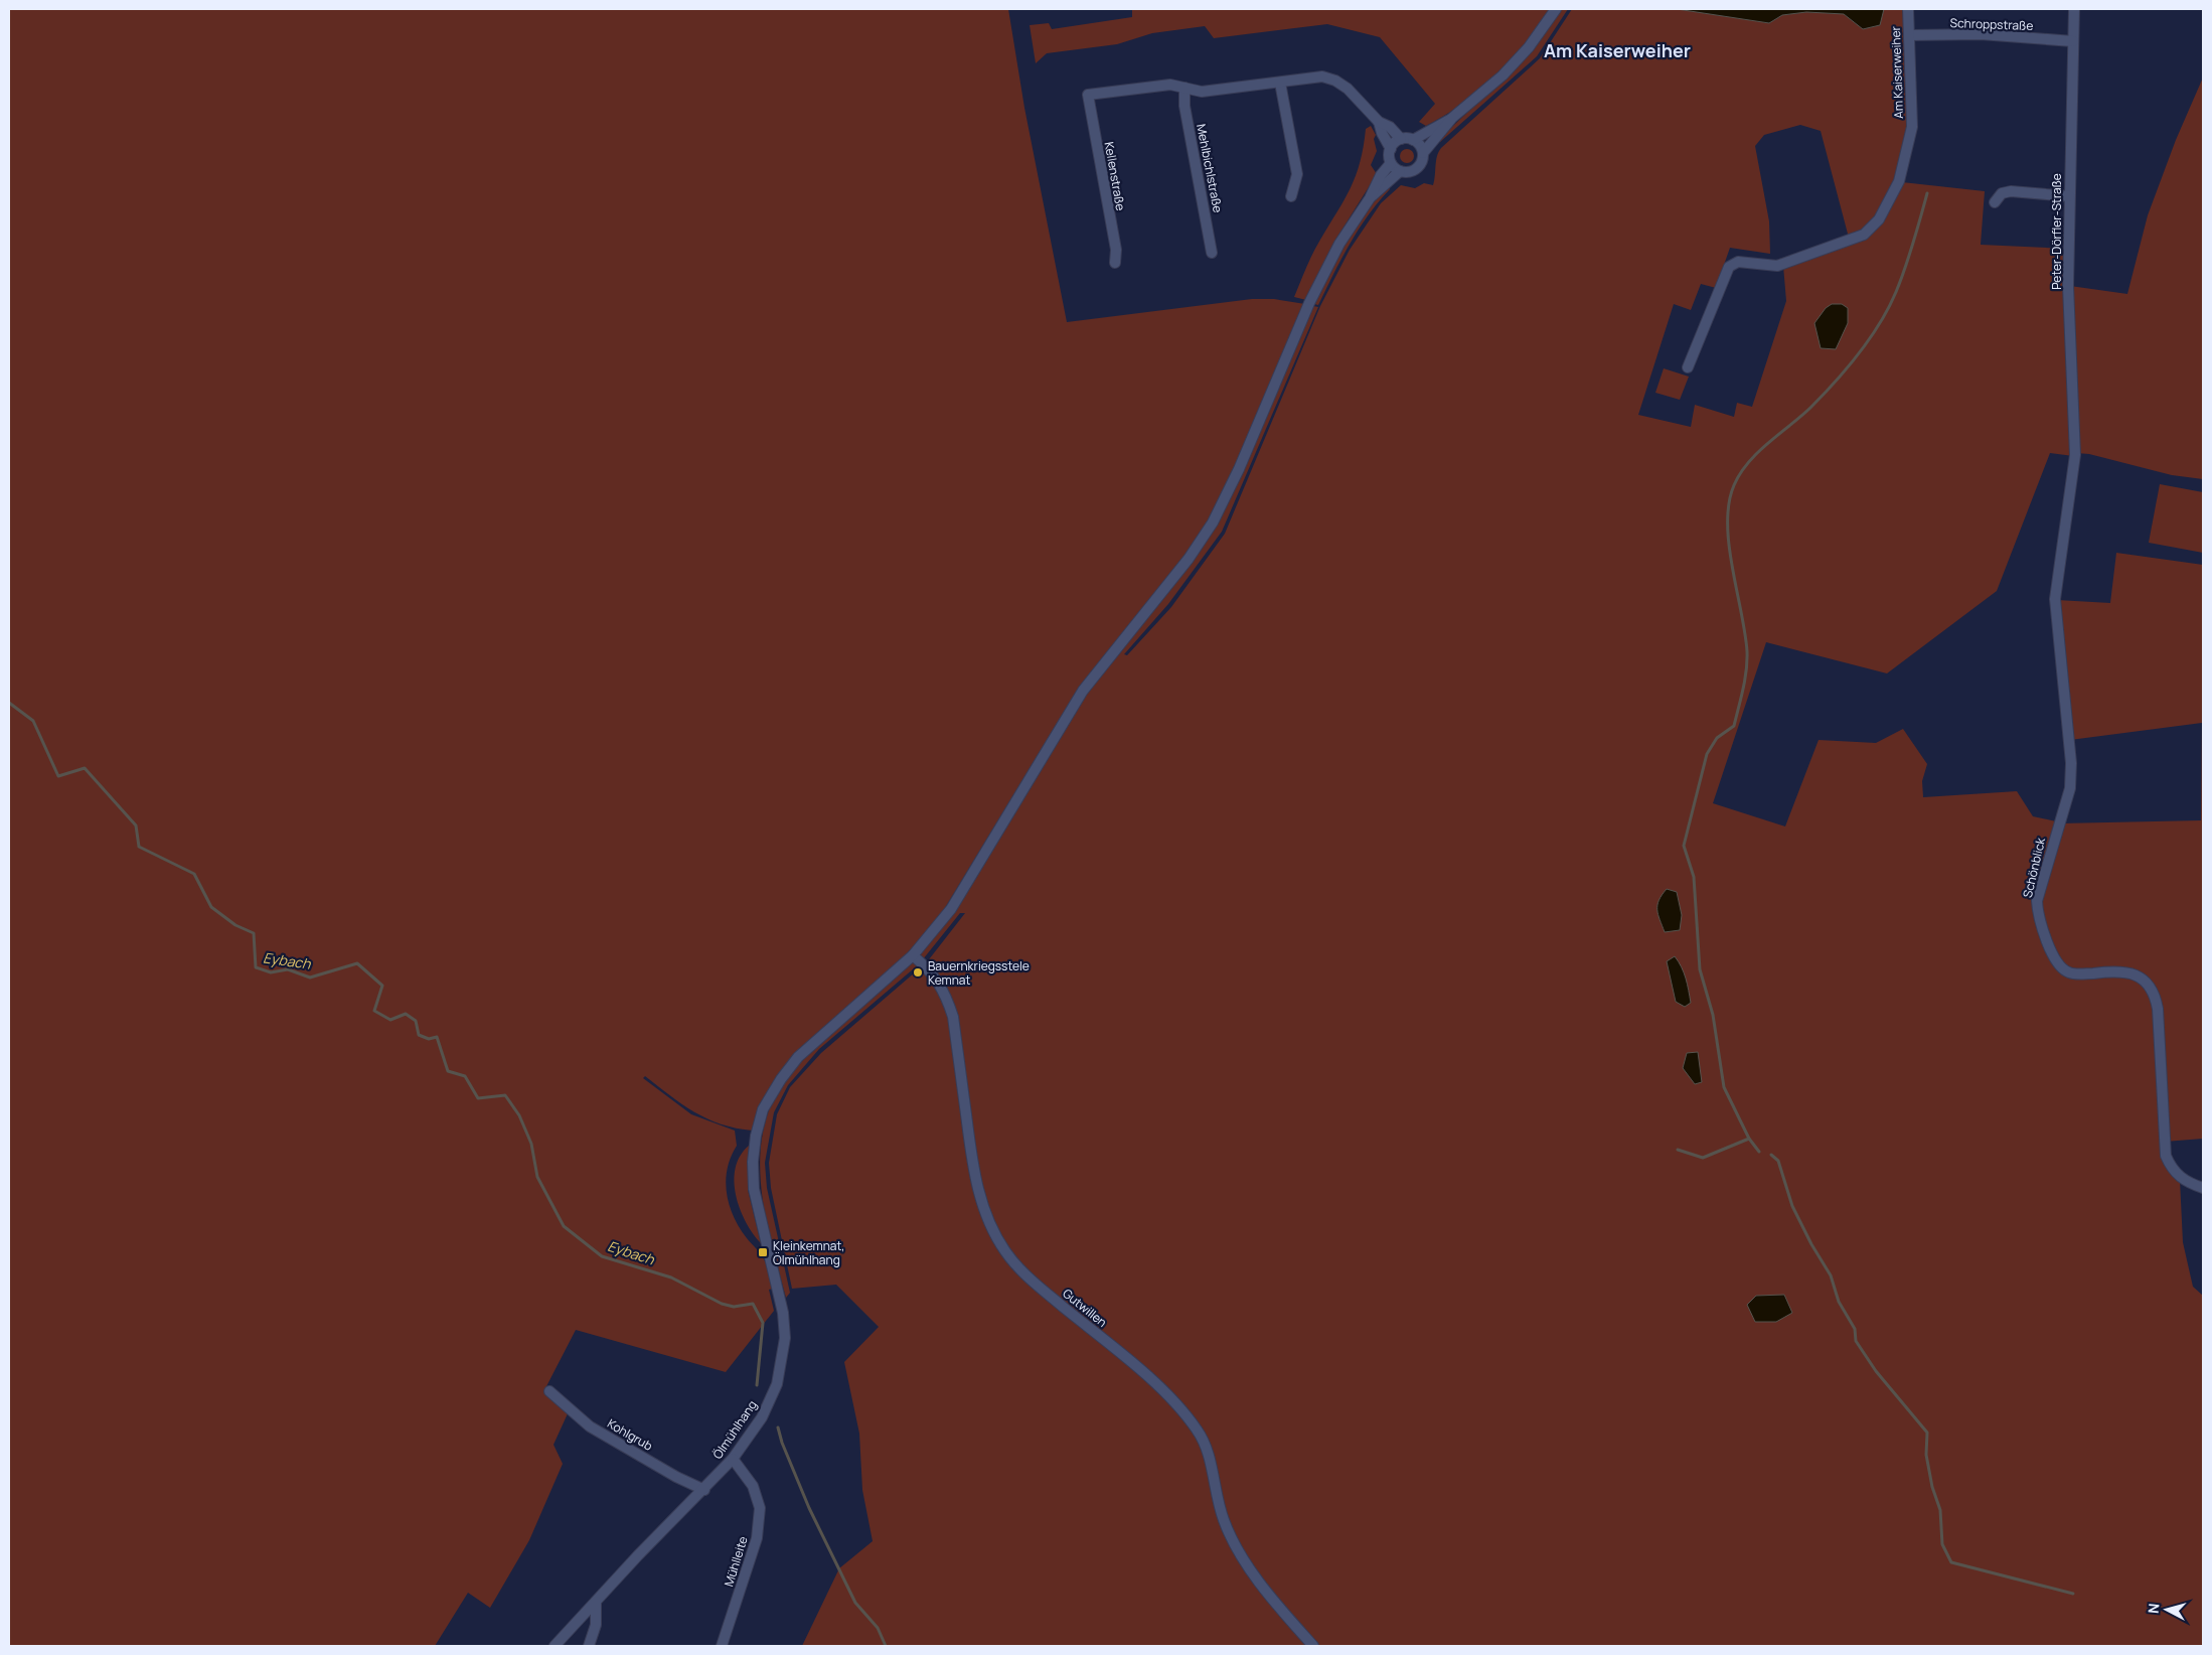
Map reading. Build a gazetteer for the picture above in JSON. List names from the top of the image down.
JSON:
{
  "streets": {
    "street": [
      "Schroppstraße",
      "Am Kaiserweiher",
      "Mehlbichlstraße",
      "Kellenstraße",
      "Peter-Dörfler-Straße",
      "Schönblick",
      "Gutwillen",
      "Ölmühlhang",
      "Kohlgrub",
      "Mühlleite"
    ]
  },
  "crossings": [
    ["Schroppstraße", "Am Kaiserweiher"],
    ["Schroppstraße", "Peter-Dörfler-Straße"],
    ["Mehlbichlstraße", "Kellenstraße"],
    ["Peter-Dörfler-Straße", "Schönblick"],
    ["Gutwillen", "Ölmühlhang"],
    ["Ölmühlhang", "Kohlgrub"],
    ["Ölmühlhang", "Mühlleite"]
  ],
  "districts": ["Am Kaiserweiher"],
  "water": ["Eybach"],
  "places": {
    "other": ["Bauernkriegsstele Kemnat"],
    "transit": ["Kleinkemnat, Ölmühlhang"]
  },
  "north": "left"
}
